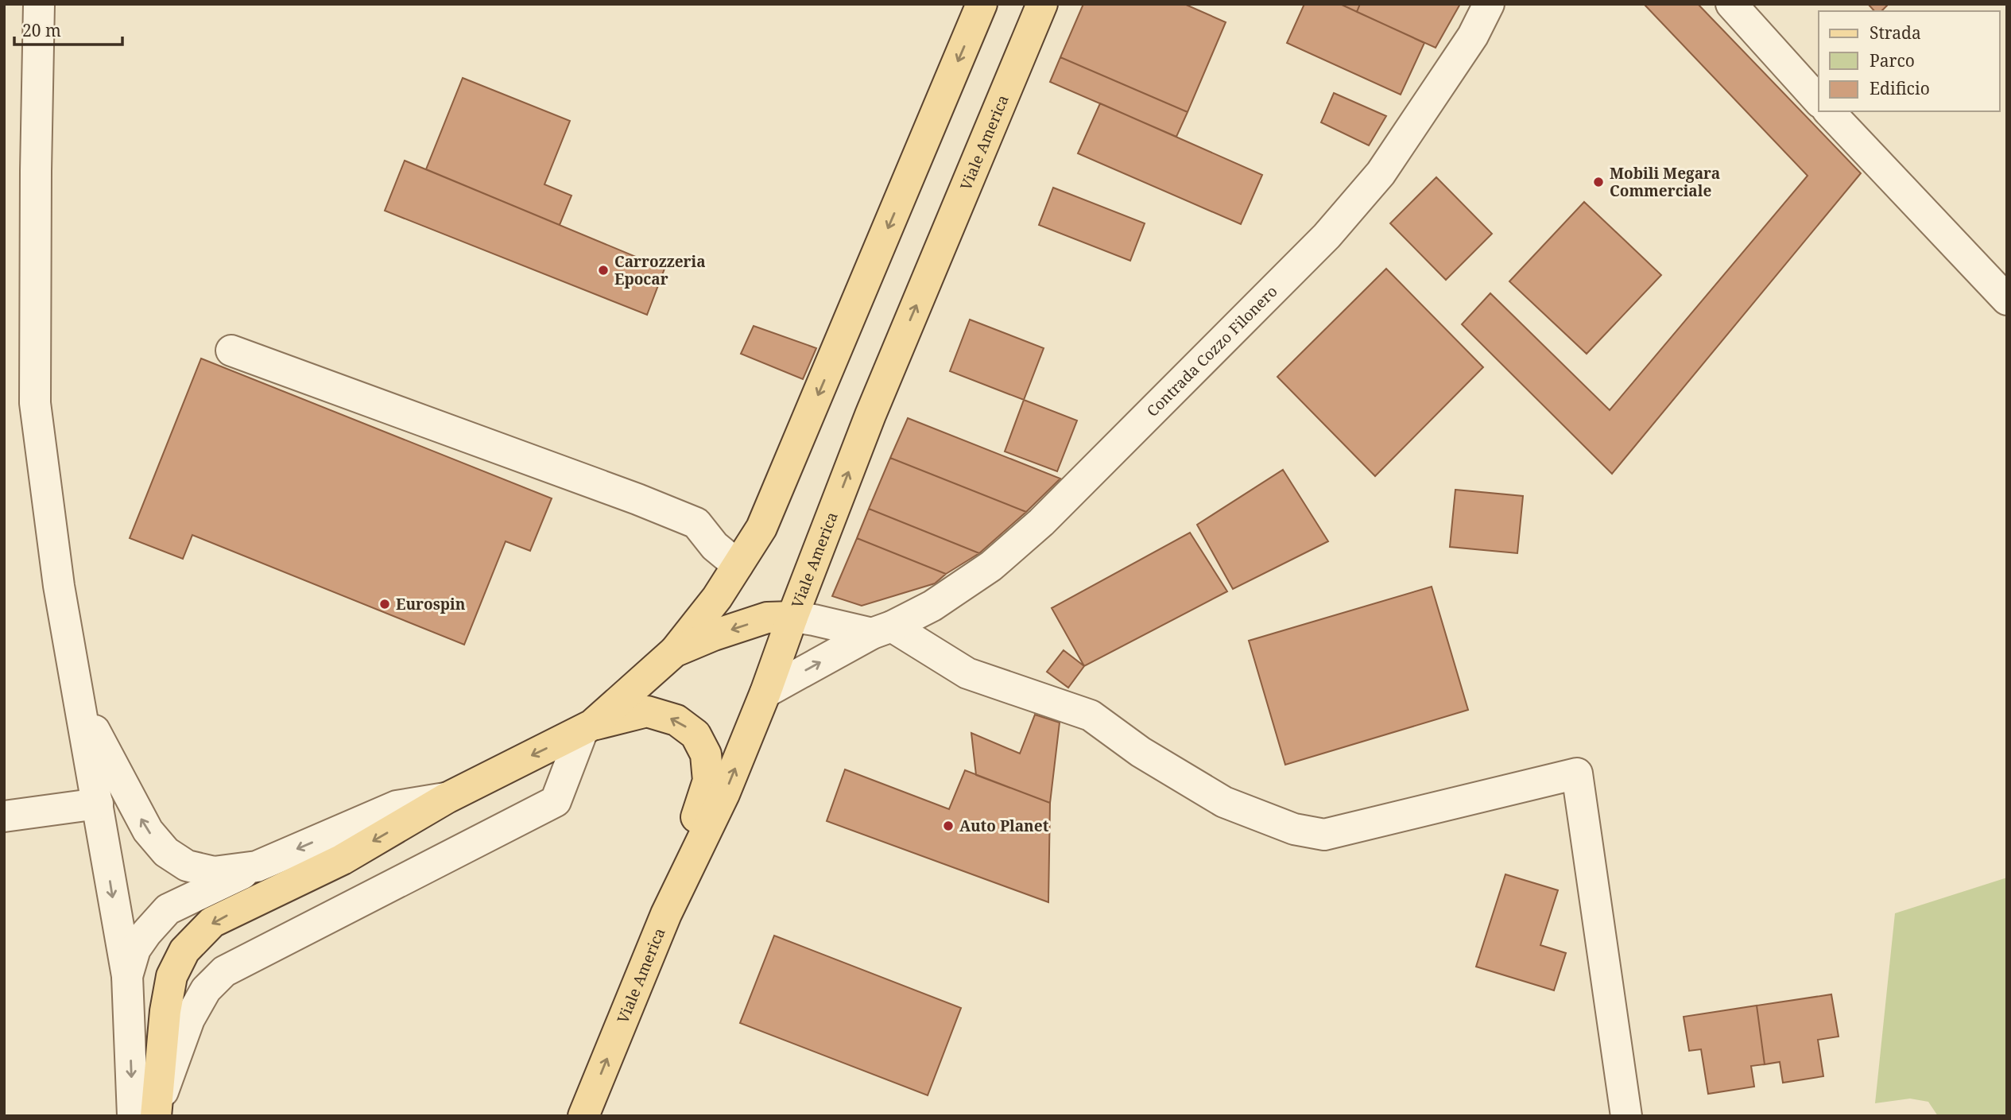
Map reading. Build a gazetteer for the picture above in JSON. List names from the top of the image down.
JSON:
{
  "streets": {
    "main road": ["Viale America"],
    "street": ["Contrada Cozzo Filonero"]
  },
  "crossings": [
    ["Viale America", "Contrada Cozzo Filonero"]
  ],
  "places": [
    "Mobili Megara Commerciale",
    "Carrozzeria Epocar",
    "Eurospin",
    "Auto Planet"
  ],
  "legend": ["Strada", "Parco", "Edificio"],
  "scale_bar": "20 m"
}
